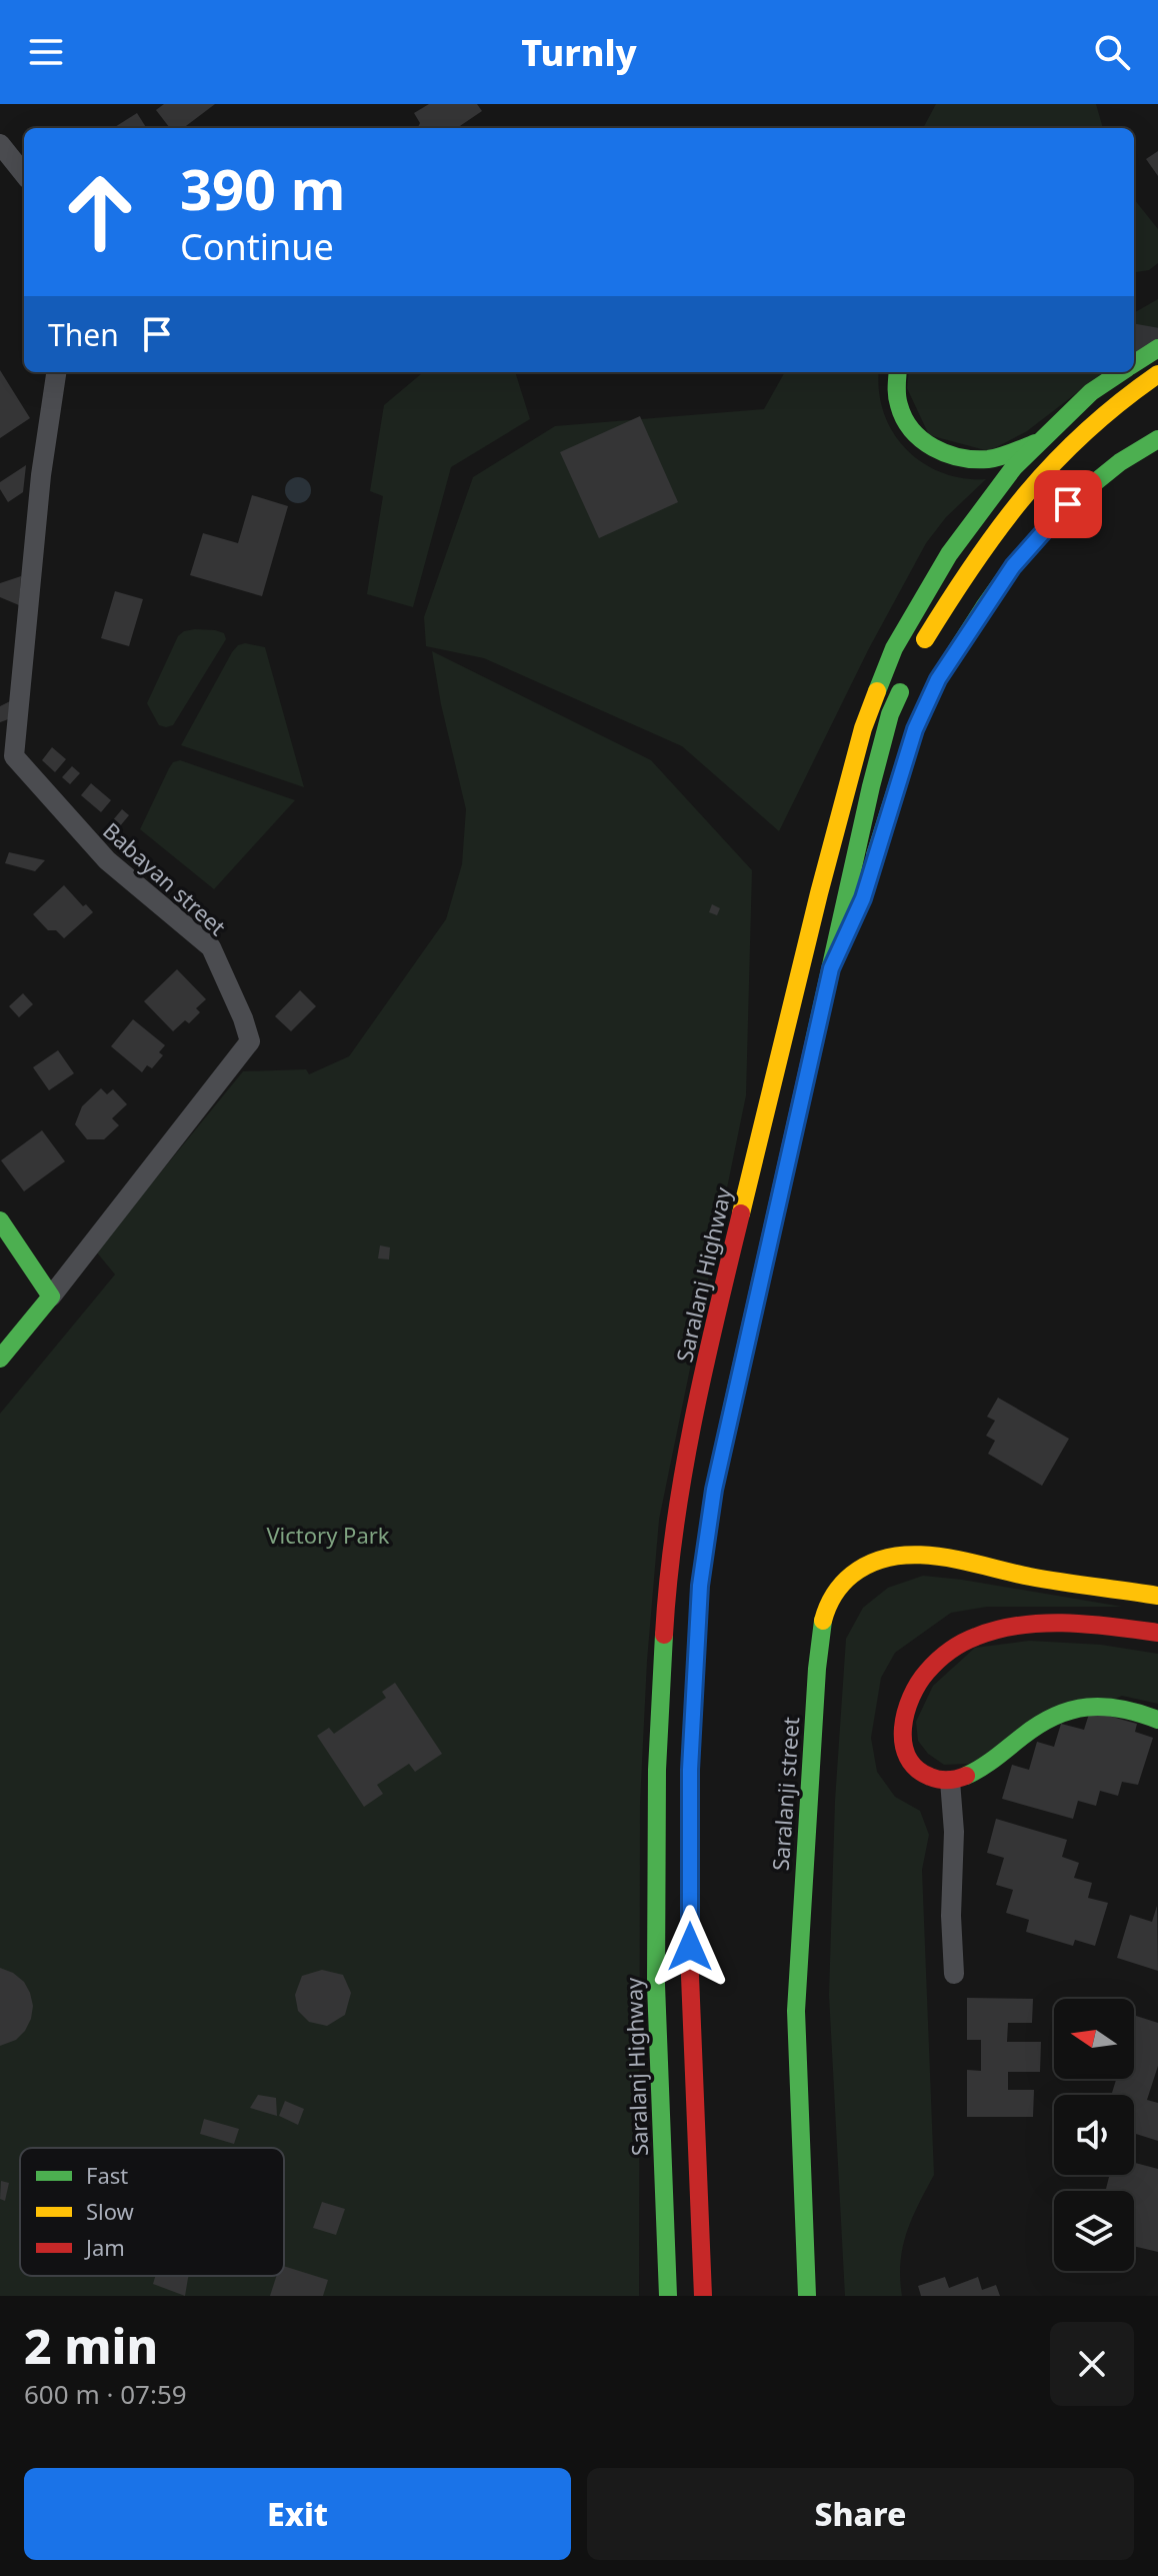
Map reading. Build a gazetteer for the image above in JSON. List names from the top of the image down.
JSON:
{
  "streets": {
    "main road": ["Babayan street", "Saralanj Highway", "Saralanji street"]
  },
  "parks": ["Victory Park"],
  "legend": ["Fast", "Slow", "Jam"],
  "north": "left",
  "page": {
    "header": "Turnly",
    "turn": ["390 m", "Continue"],
    "then": "Then",
    "heading": ["2 min", "600 m · 07:59"],
    "buttons": ["Exit", "Share"]
  }
}
